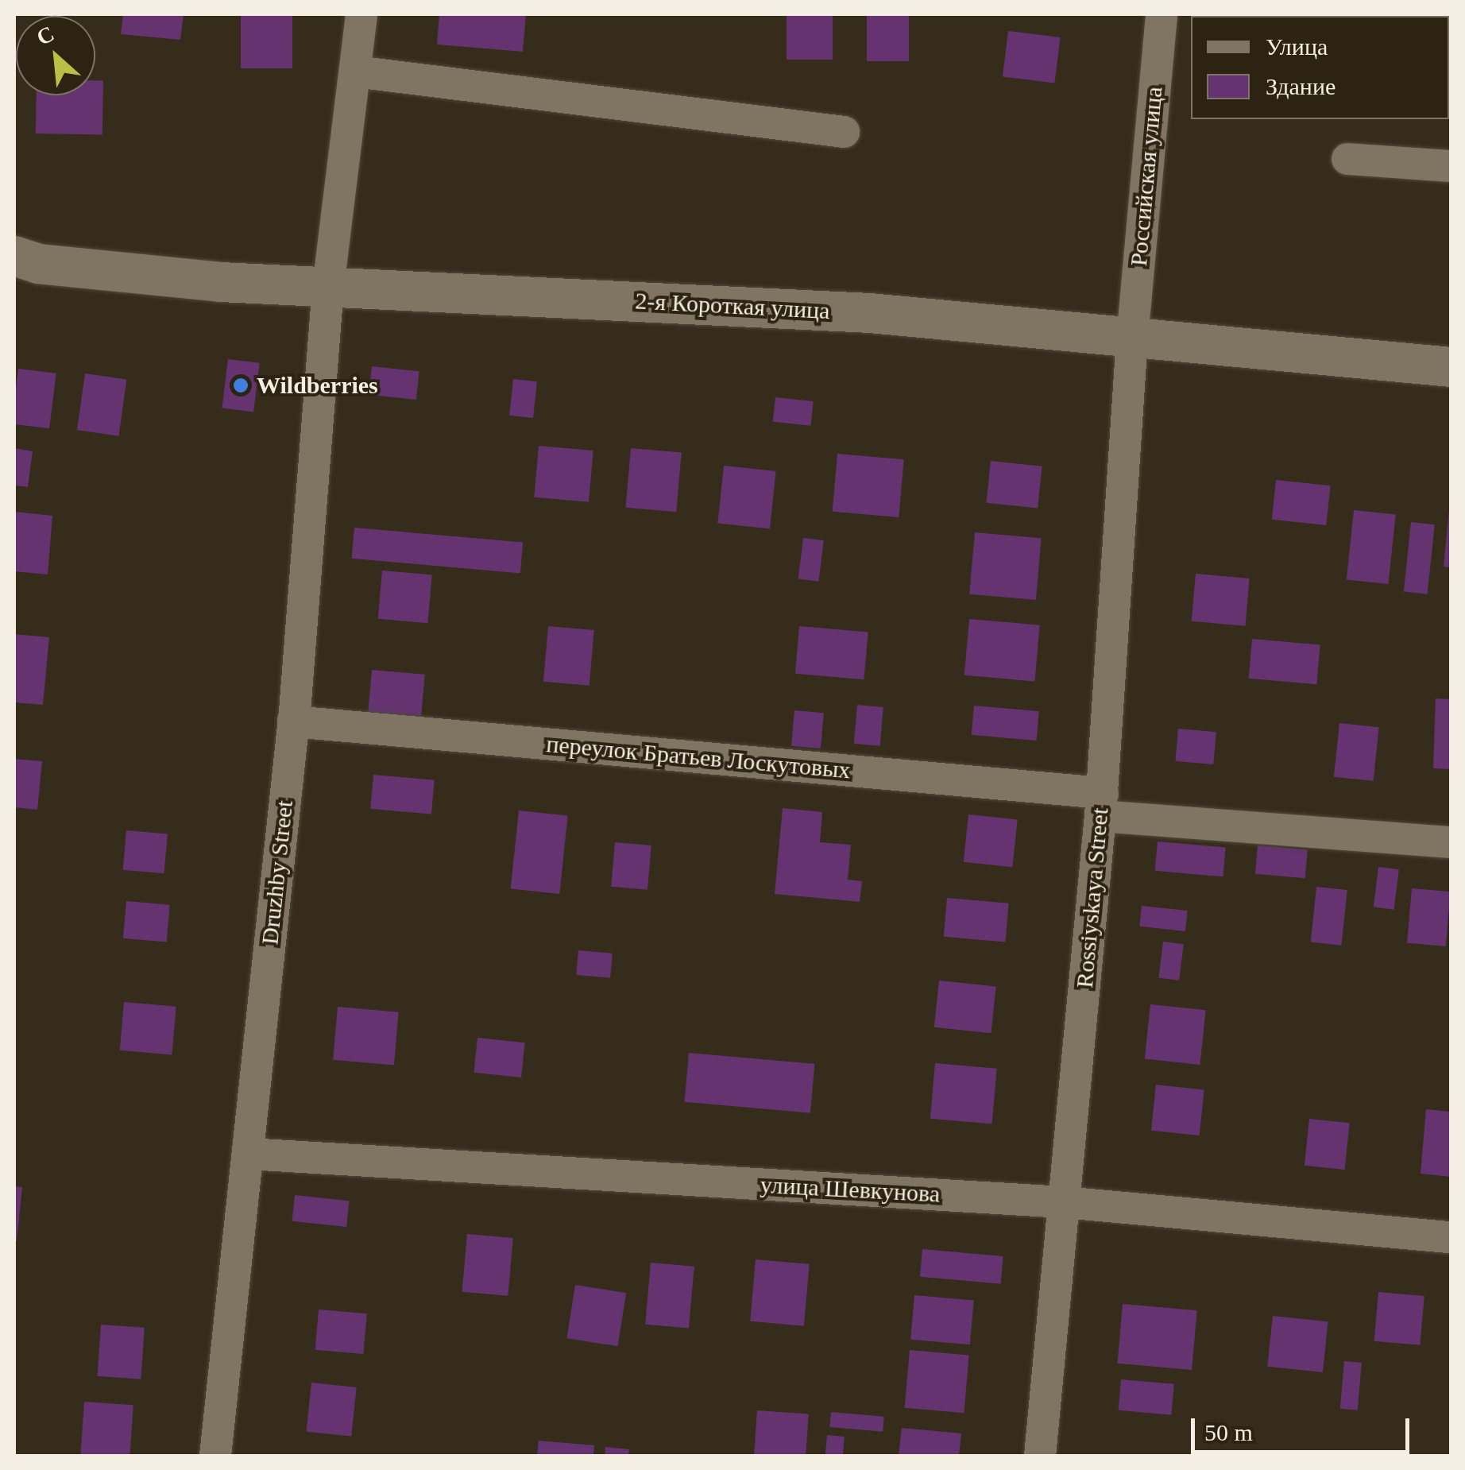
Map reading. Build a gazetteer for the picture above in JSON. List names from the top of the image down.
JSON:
{
  "streets": {
    "street": [
      "Российская улица",
      "2-я Короткая улица",
      "переулок Братьев Лоскутовых",
      "Druzhby Street",
      "Rossiyskaya Street",
      "улица Шевкунова"
    ]
  },
  "crossings": [
    ["Российская улица", "2-я Короткая улица"],
    ["Российская улица", "Rossiyskaya Street"],
    ["2-я Короткая улица", "Druzhby Street"],
    ["2-я Короткая улица", "Rossiyskaya Street"],
    ["переулок Братьев Лоскутовых", "Druzhby Street"],
    ["переулок Братьев Лоскутовых", "Rossiyskaya Street"],
    ["Druzhby Street", "улица Шевкунова"],
    ["Rossiyskaya Street", "улица Шевкунова"]
  ],
  "places": ["Wildberries"],
  "legend": ["Улица", "Здание"],
  "scale_bar": "50 m",
  "north": "top left"
}
